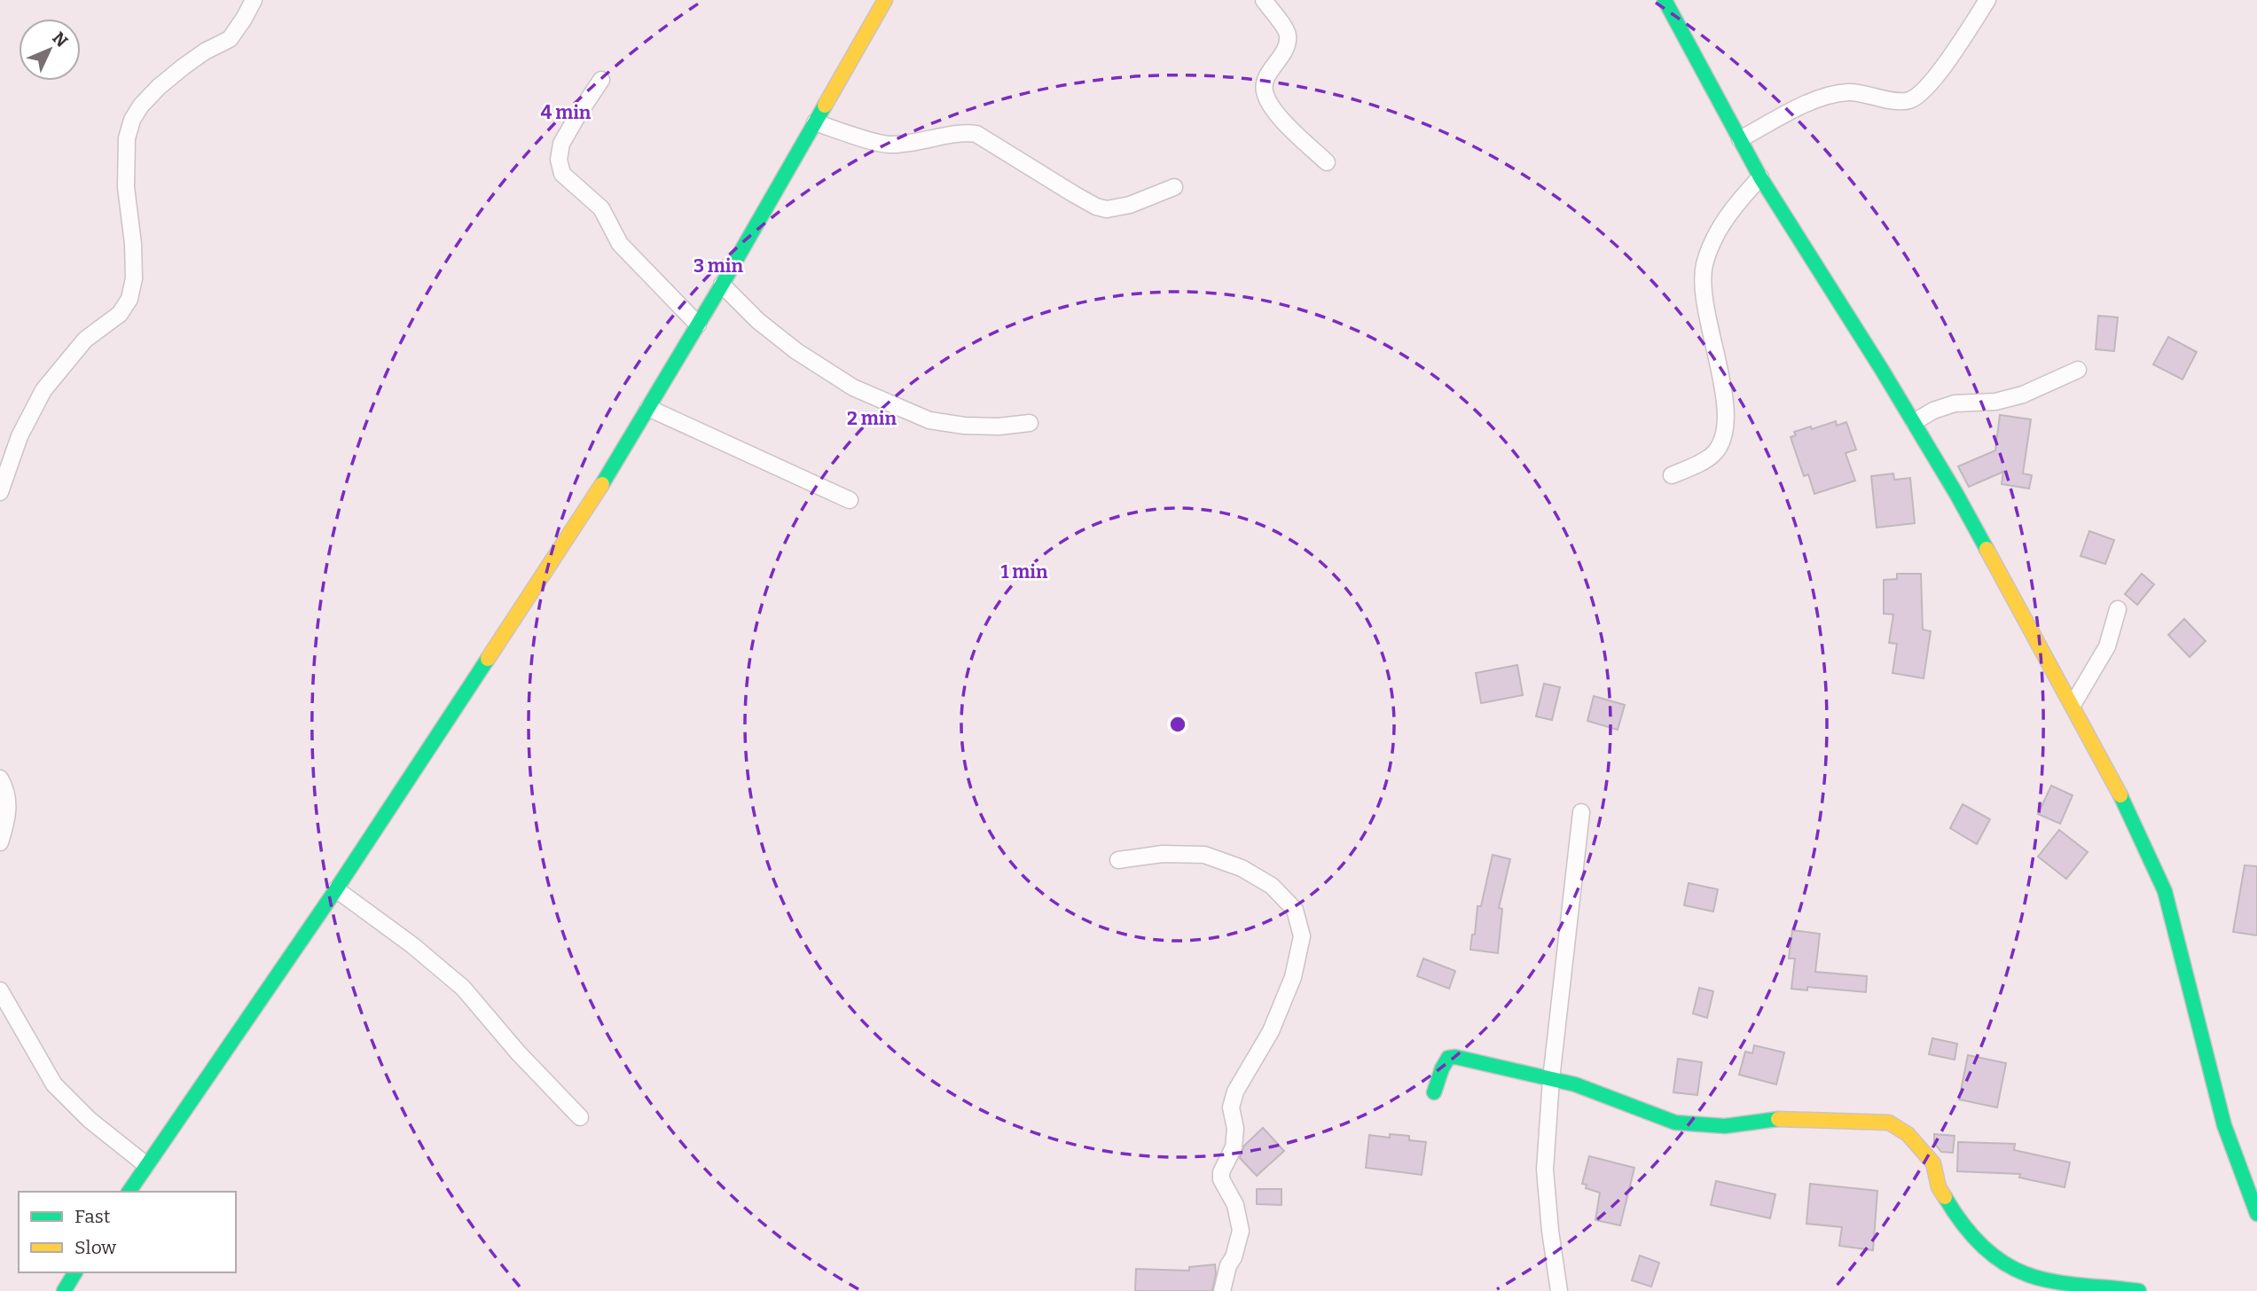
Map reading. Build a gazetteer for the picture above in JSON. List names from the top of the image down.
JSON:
{
  "legend": ["Fast", "Slow"],
  "north": "top right",
  "rings": [
    "4 min",
    "3 min",
    "2 min",
    "1 min"
  ]
}
